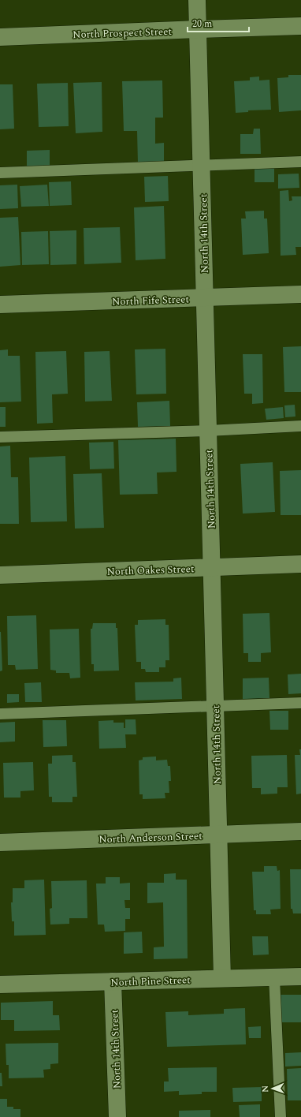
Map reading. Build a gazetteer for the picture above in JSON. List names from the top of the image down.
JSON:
{
  "streets": {
    "street": [
      "North Prospect Street",
      "North 14th Street",
      "North Fife Street",
      "North Oakes Street",
      "North Anderson Street",
      "North Pine Street"
    ]
  },
  "crossings": [
    ["North Prospect Street", "North 14th Street"],
    ["North 14th Street", "North Fife Street"],
    ["North 14th Street", "North Oakes Street"],
    ["North 14th Street", "North Anderson Street"],
    ["North 14th Street", "North Pine Street"]
  ],
  "scale_bar": "20 m",
  "north": "left"
}
